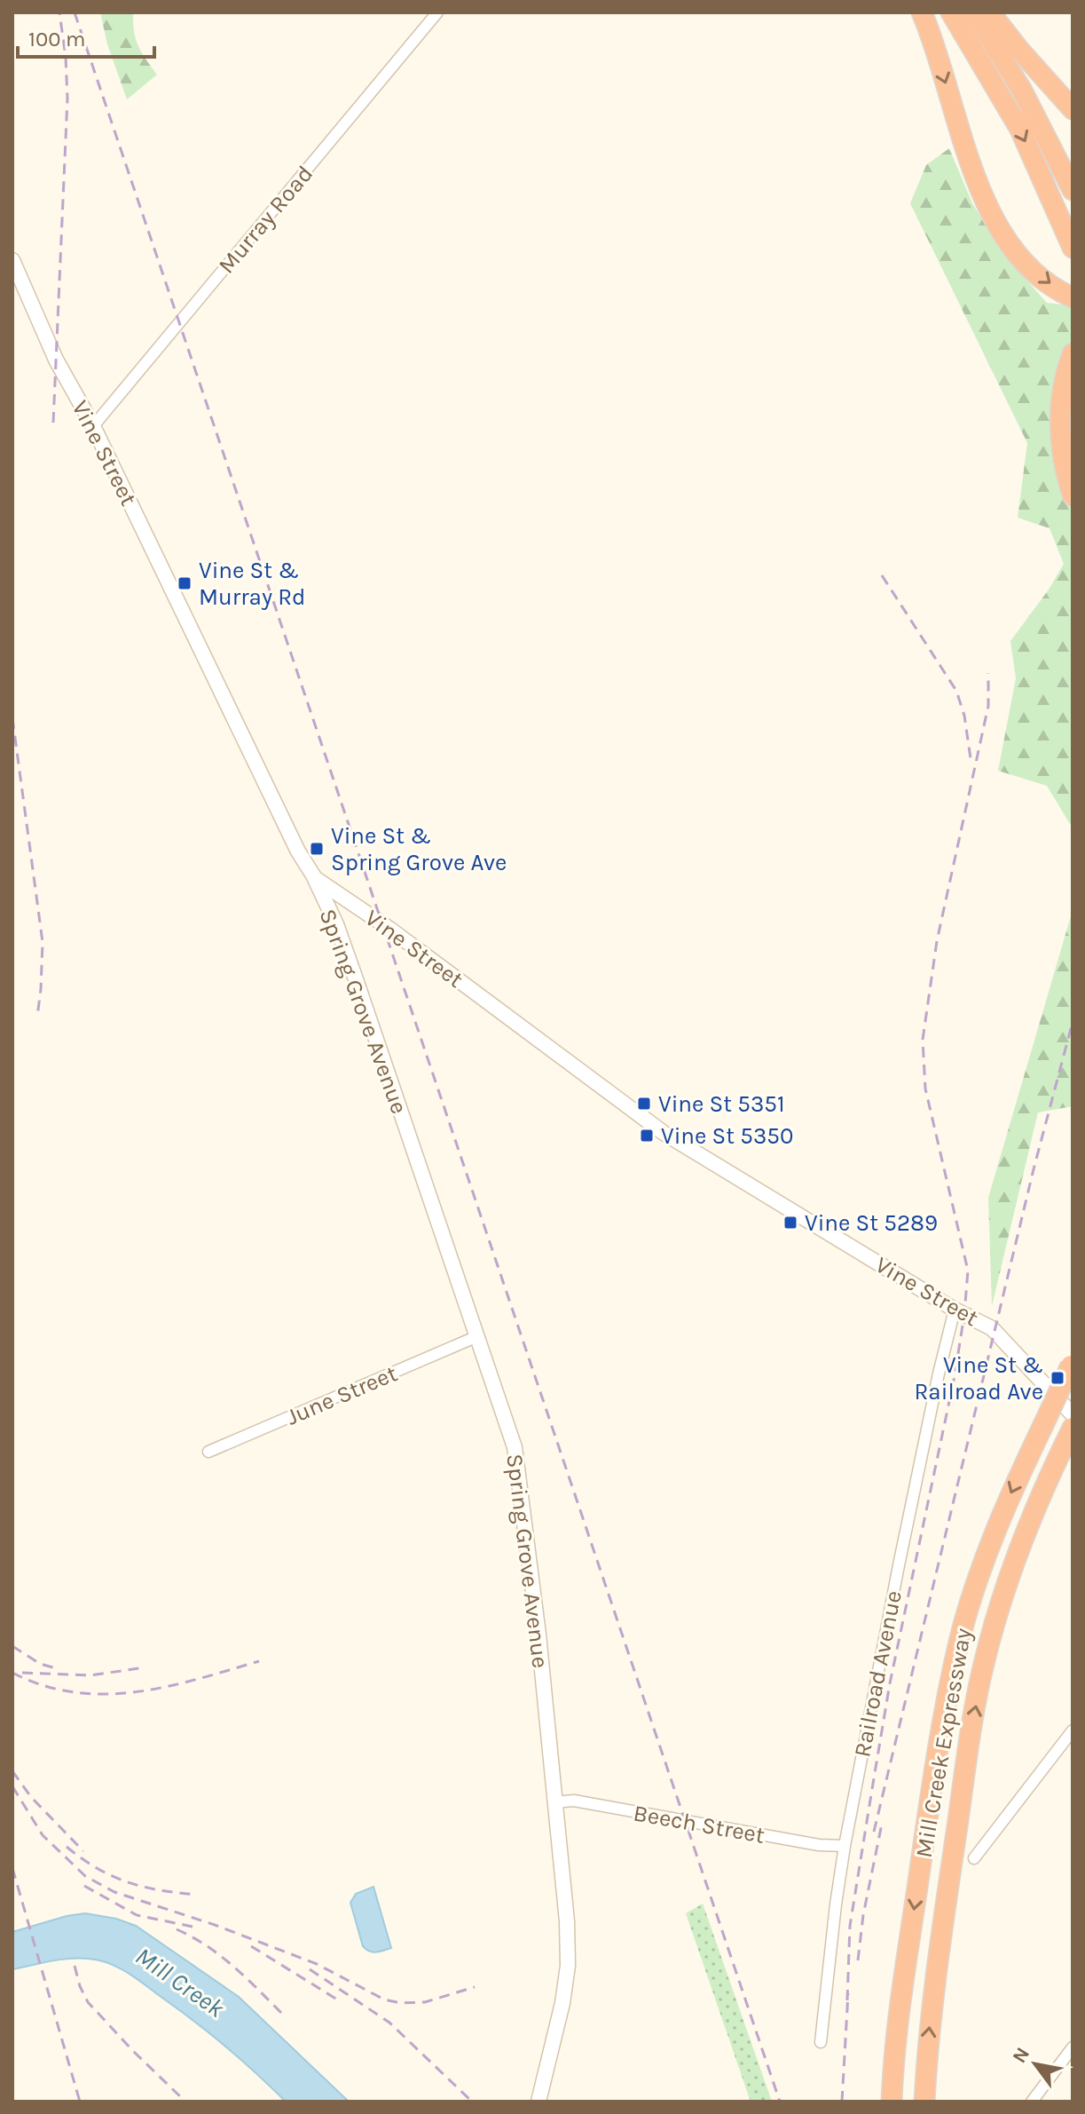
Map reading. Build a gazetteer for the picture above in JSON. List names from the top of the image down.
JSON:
{
  "streets": {
    "highway": ["Mill Creek Expressway"],
    "main road": ["Vine Street", "Spring Grove Avenue"],
    "street": [
      "Murray Road",
      "June Street",
      "Railroad Avenue",
      "Beech Street"
    ]
  },
  "crossings": [
    ["Murray Road", "Vine Street"],
    ["Vine Street", "Spring Grove Avenue"],
    ["Vine Street", "Railroad Avenue"],
    ["Spring Grove Avenue", "June Street"],
    ["Spring Grove Avenue", "Beech Street"],
    ["Railroad Avenue", "Beech Street"]
  ],
  "water": ["Mill Creek"],
  "places": {
    "transit": [
      "Vine St & Murray Rd",
      "Vine St & Spring Grove Ave",
      "Vine St 5351",
      "Vine St 5350",
      "Vine St 5289",
      "Vine St & Railroad Ave"
    ]
  },
  "scale_bar": "100 m",
  "north": "top left"
}
